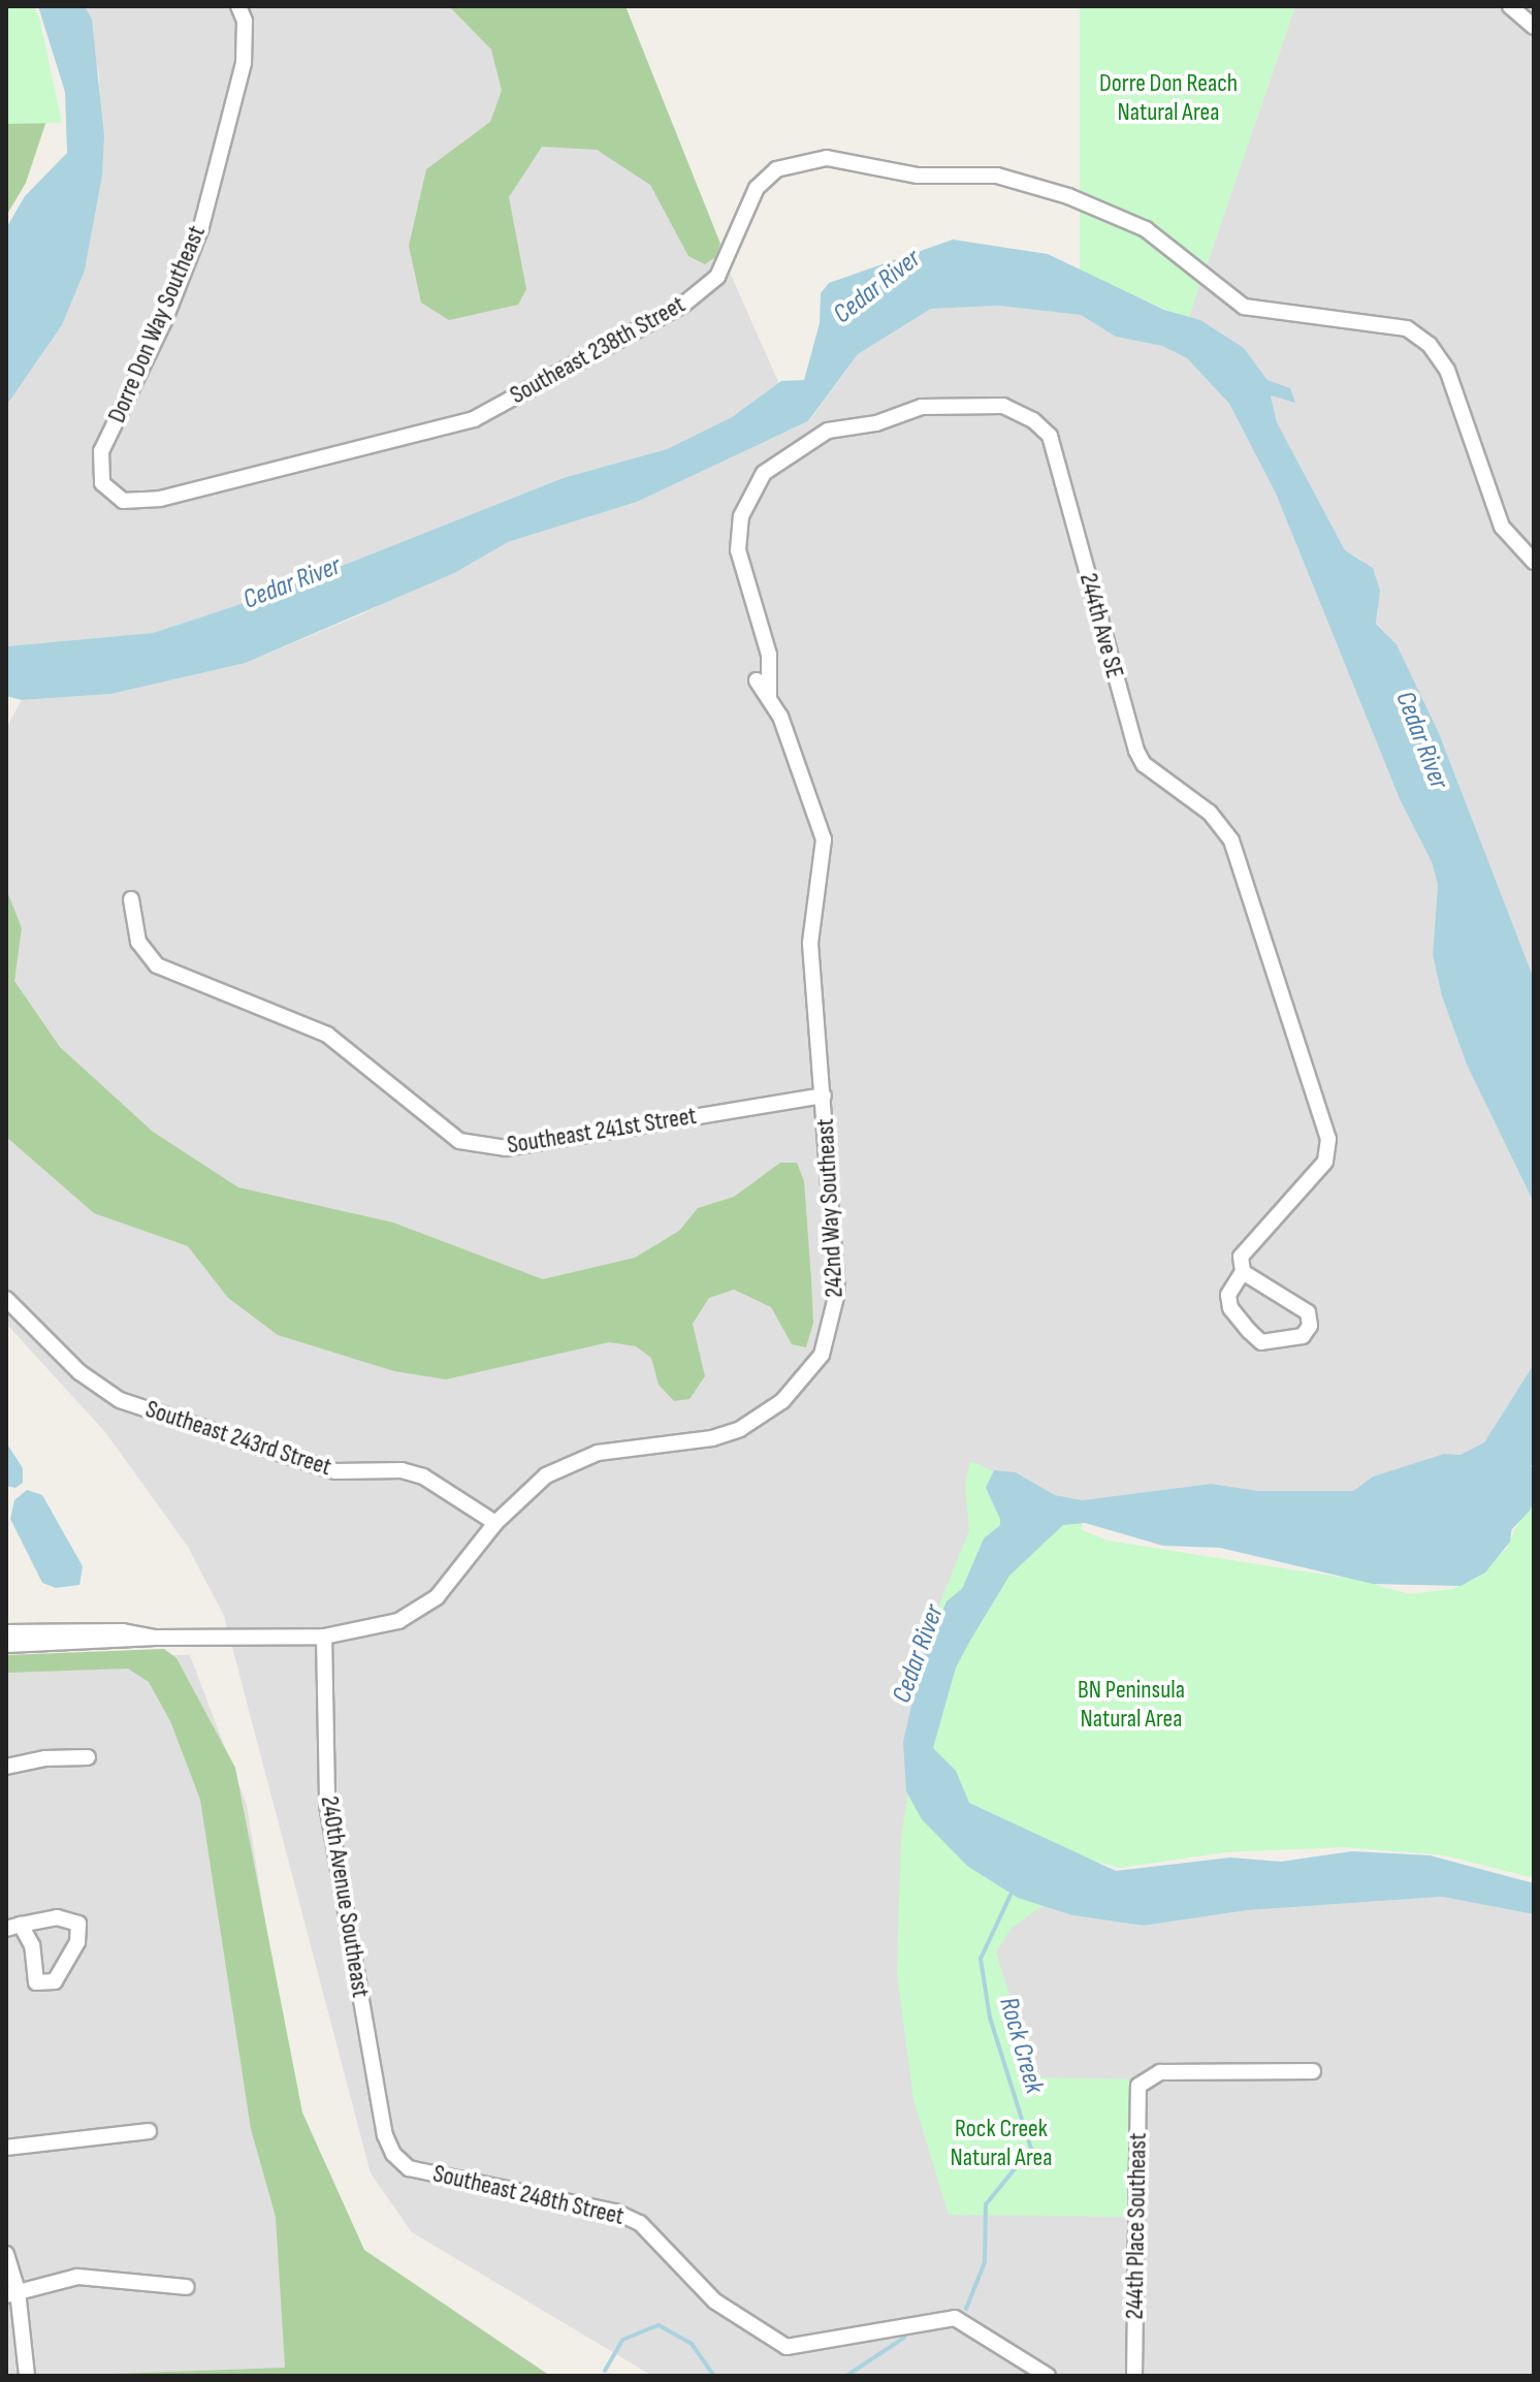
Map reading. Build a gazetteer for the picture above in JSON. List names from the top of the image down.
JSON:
{
  "streets": {
    "street": [
      "Dorre Don Way Southeast",
      "Southeast 238th Street",
      "244th Ave SE",
      "Southeast 241st Street",
      "242nd Way Southeast",
      "Southeast 243rd Street",
      "240th Avenue Southeast",
      "Southeast 248th Street",
      "244th Place Southeast"
    ]
  },
  "crossings": [
    ["Dorre Don Way Southeast", "Southeast 238th Street"],
    ["244th Ave SE", "242nd Way Southeast"],
    ["Southeast 241st Street", "242nd Way Southeast"],
    ["242nd Way Southeast", "Southeast 243rd Street"],
    ["242nd Way Southeast", "240th Avenue Southeast"],
    ["240th Avenue Southeast", "Southeast 248th Street"]
  ],
  "water": ["Cedar River", "Rock Creek"],
  "parks": ["Dorre Don Reach Natural Area", "BN Peninsula Natural Area", "Rock Creek Natural Area"]
}
